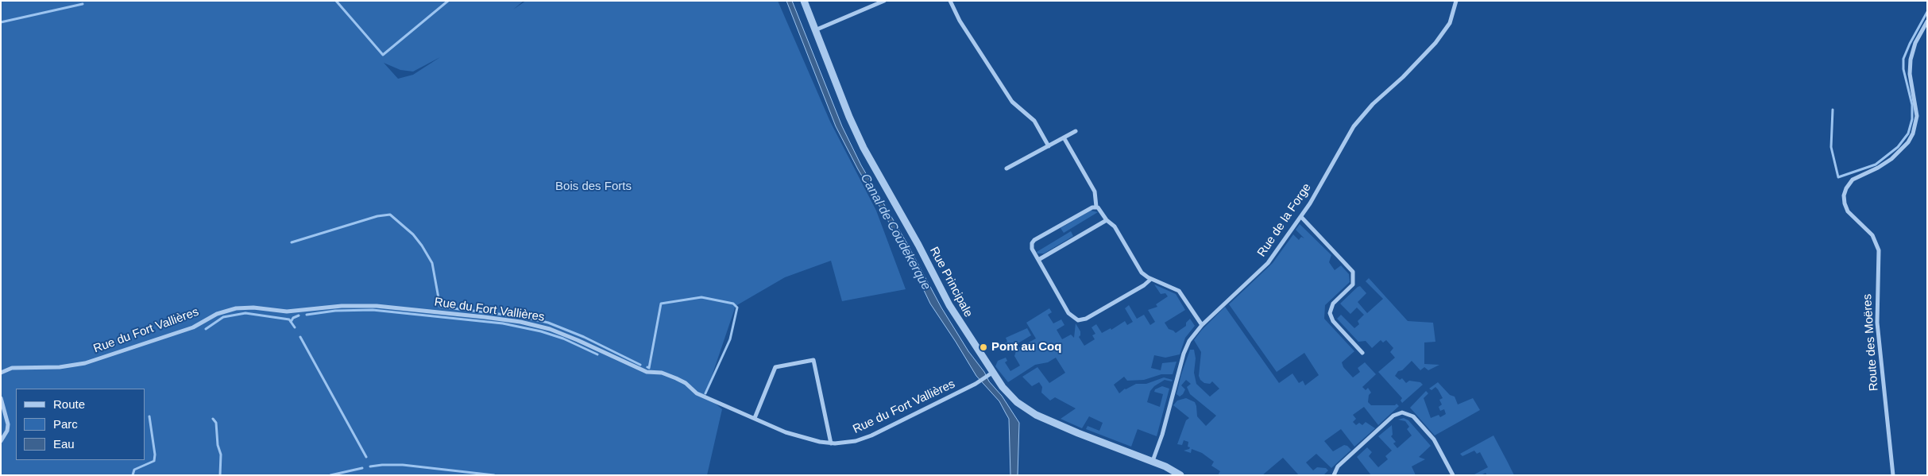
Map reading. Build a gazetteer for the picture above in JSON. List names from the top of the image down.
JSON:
{
  "streets": {
    "street": [
      "Rue de la Forge",
      "Rue Principale",
      "Rue du Fort Vallières",
      "Route des Moëres"
    ]
  },
  "crossings": [
    ["Rue de la Forge", "Rue Principale"],
    ["Rue Principale", "Rue du Fort Vallières"]
  ],
  "water": ["Canal de Coudekerque"],
  "parks": ["Bois des Forts"],
  "places": ["Pont au Coq"],
  "legend": ["Route", "Parc", "Eau"]
}
